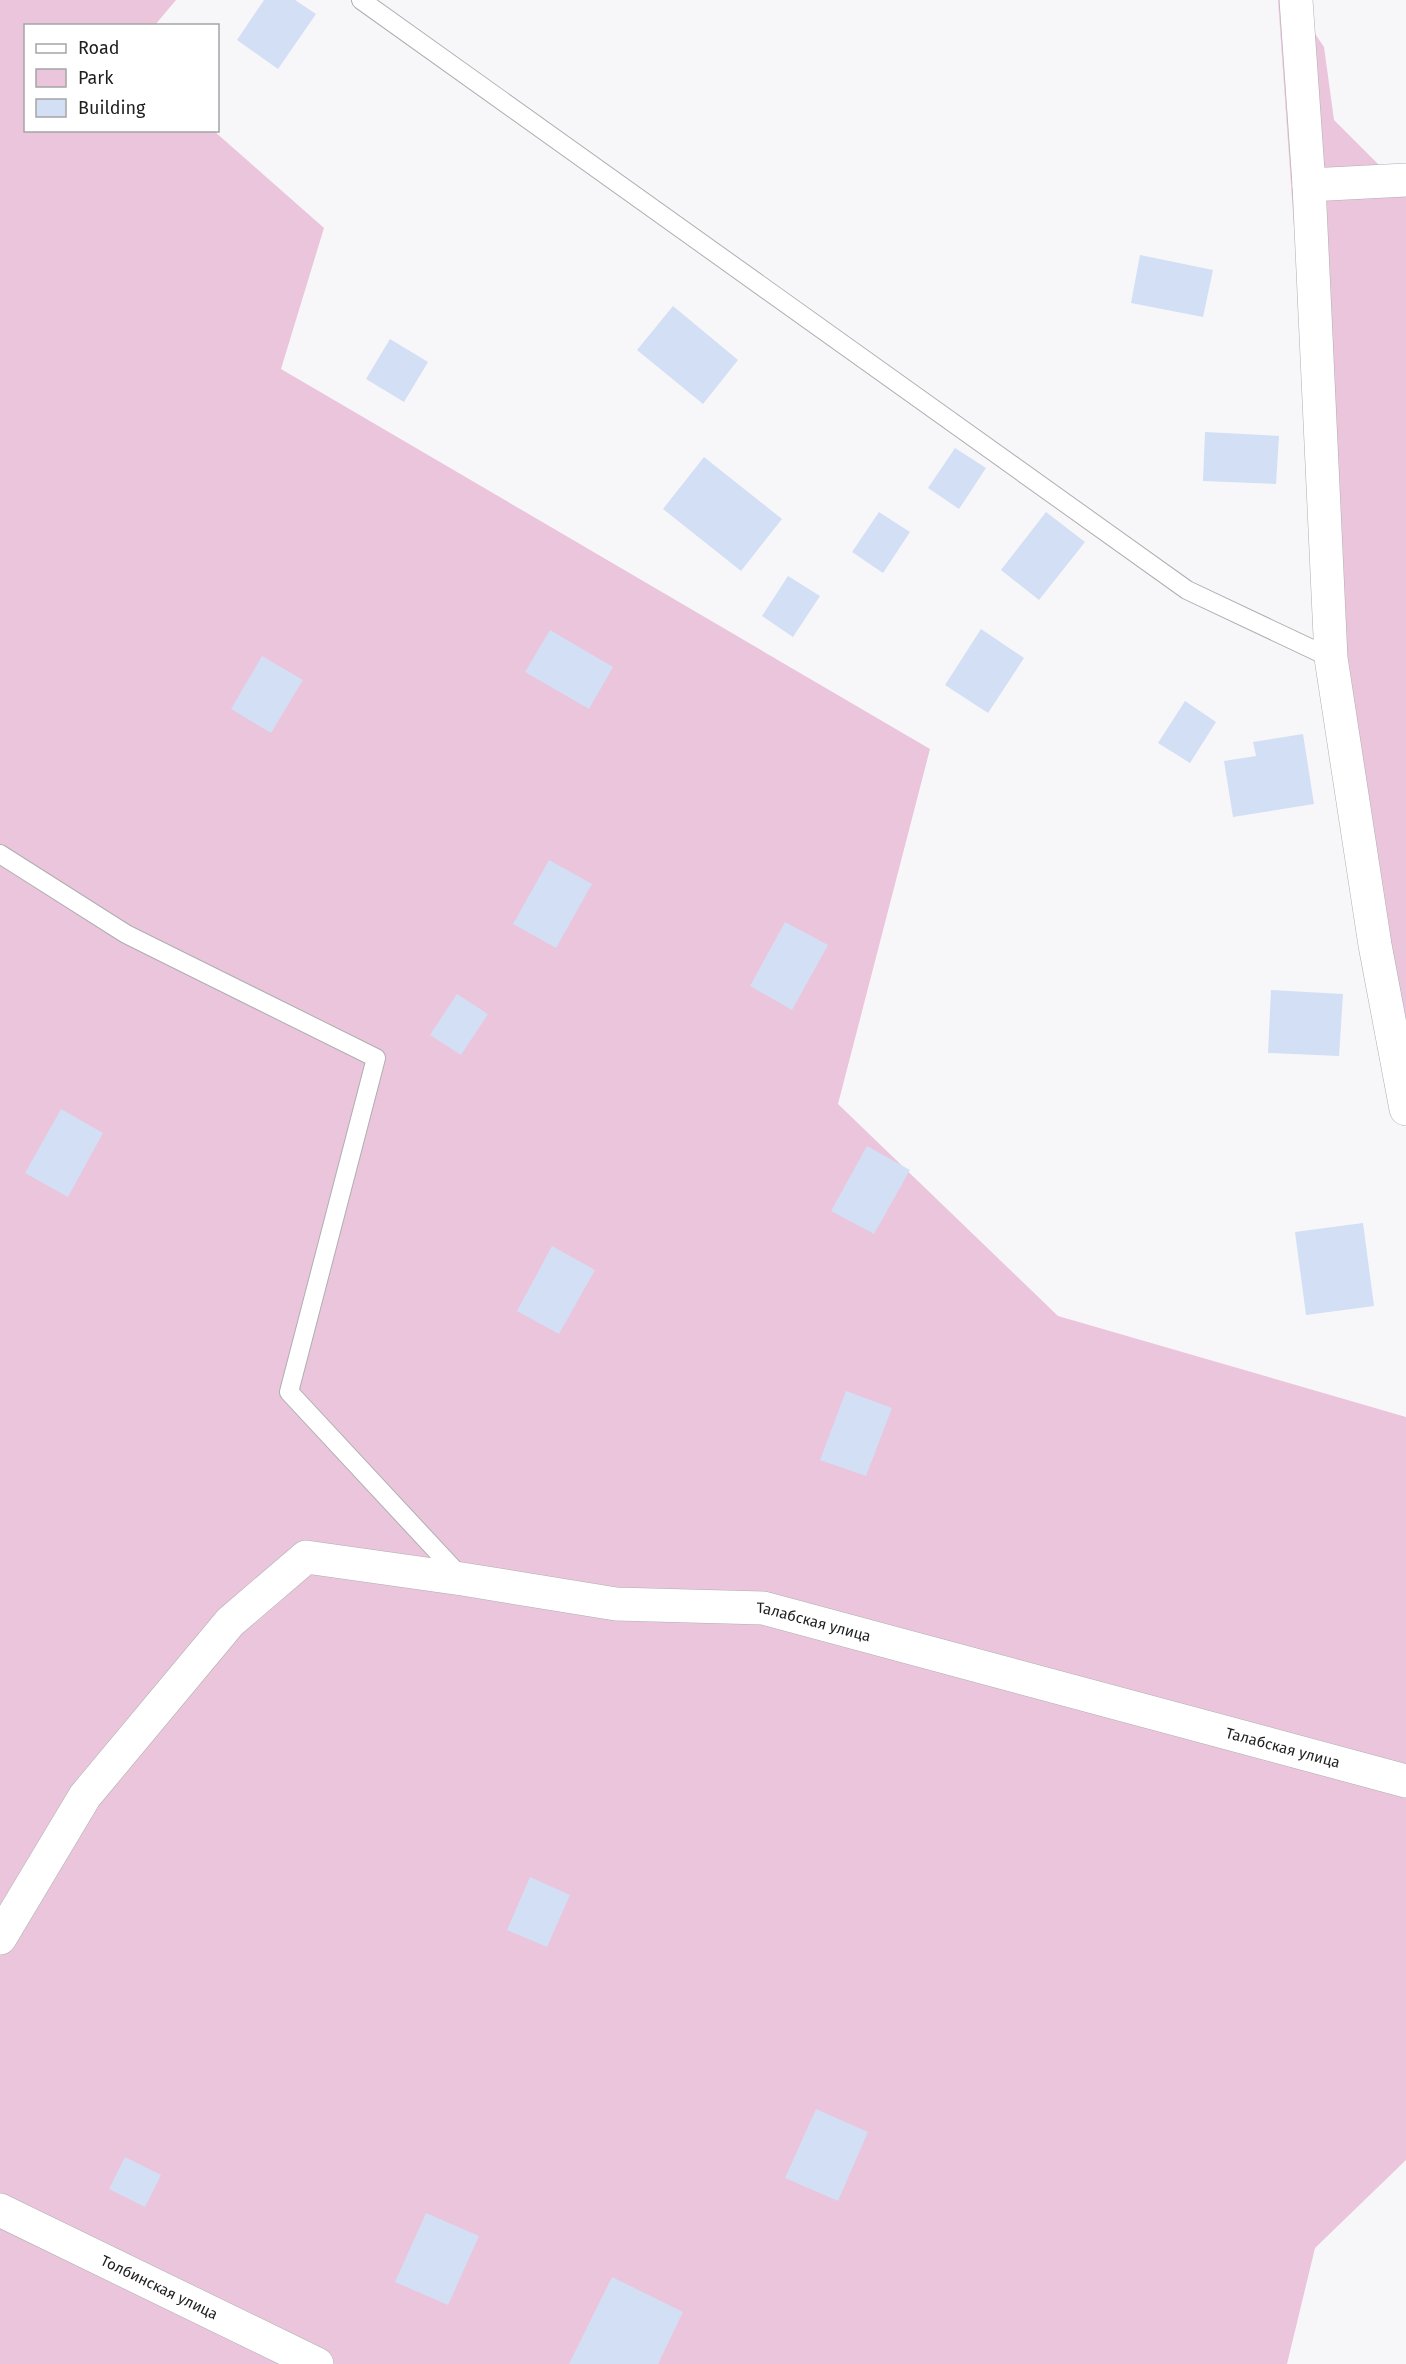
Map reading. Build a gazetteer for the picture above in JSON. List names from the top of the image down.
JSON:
{
  "streets": {
    "street": ["Талабская улица", "Толбинская улица"]
  },
  "legend": ["Road", "Park", "Building"]
}
